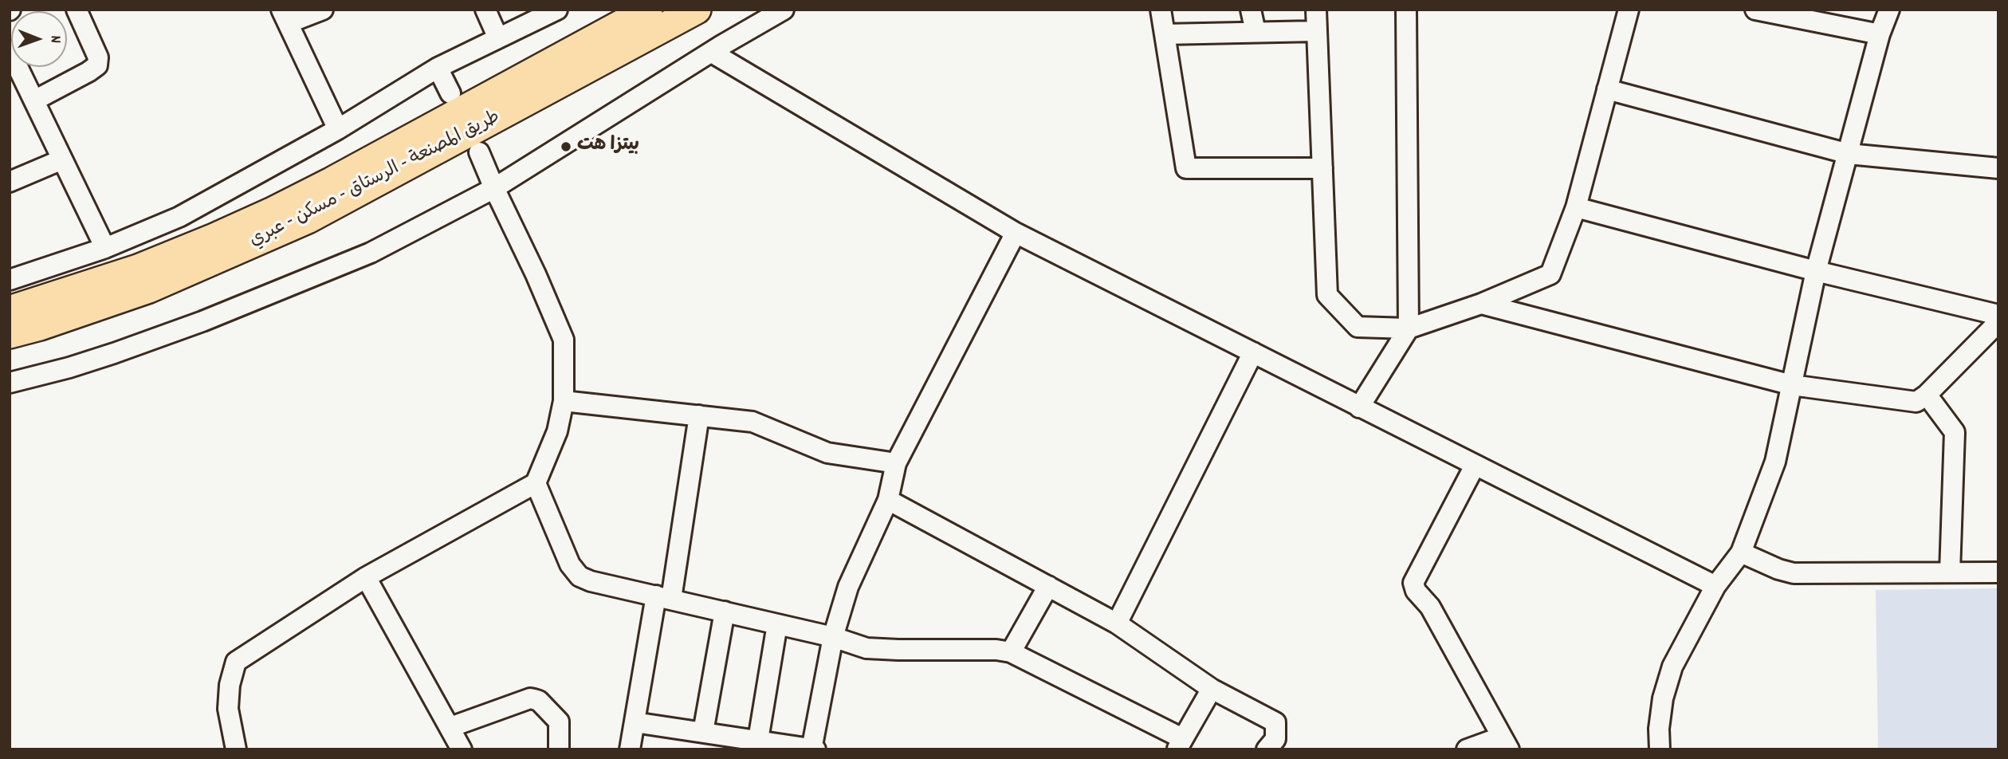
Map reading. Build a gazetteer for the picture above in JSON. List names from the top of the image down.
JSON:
{
  "streets": {
    "highway": ["طريق المصنعة - الرستاق - مسكن - عبري"]
  },
  "places": ["بيتزا هت"],
  "north": "right"
}
